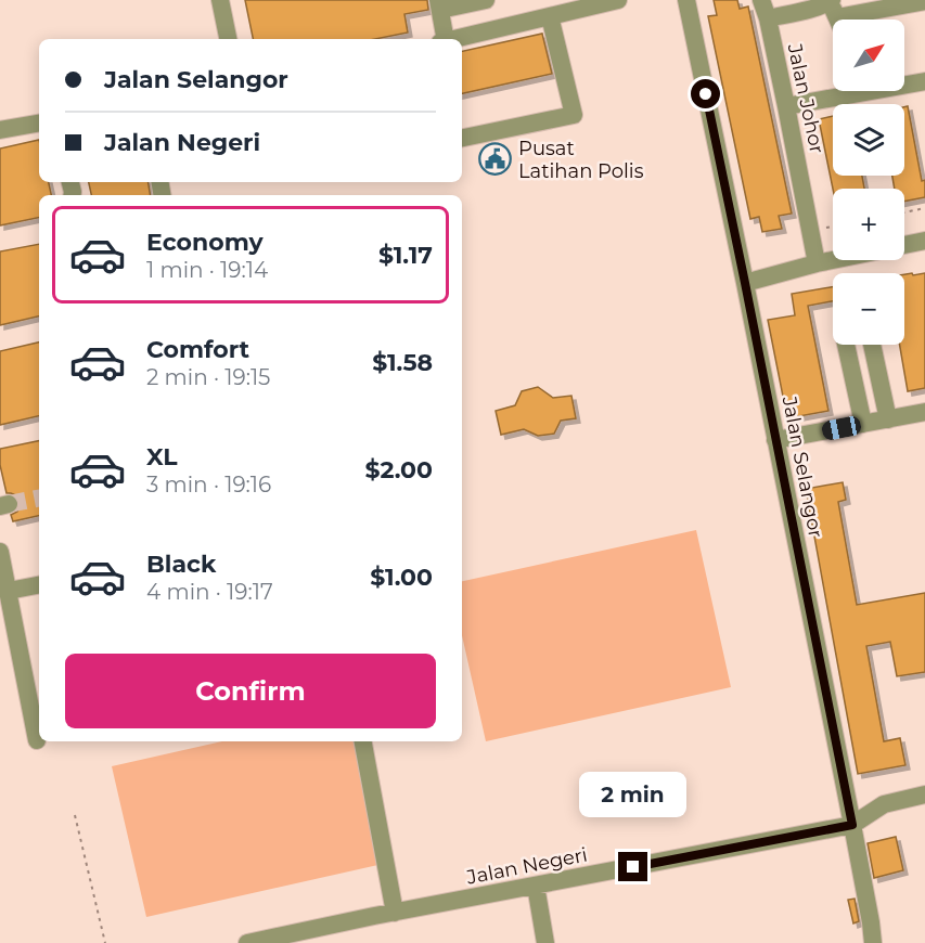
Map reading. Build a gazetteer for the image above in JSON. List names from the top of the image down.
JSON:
{
  "streets": {
    "street": ["Jalan Johor", "Jalan Selangor", "Jalan Negeri"]
  },
  "crossings": [
    ["Jalan Selangor", "Jalan Negeri"]
  ],
  "places": {
    "public building": ["Pusat Latihan Polis"]
  },
  "north": "top right",
  "page": {
    "map_buttons": ["+", "−"],
    "banner": ["Jalan Selangor", "Jalan Negeri"],
    "list": [
      {
        "name": "Economy",
        "note": "1 min · 19:14",
        "value": "$1.17"
      },
      {
        "name": "Comfort",
        "note": "2 min · 19:15",
        "value": "$1.58"
      },
      {
        "name": "XL",
        "note": "3 min · 19:16",
        "value": "$2.00"
      },
      {
        "name": "Black",
        "note": "4 min · 19:17",
        "value": "$1.00"
      }
    ],
    "buttons": "Confirm",
    "bubble": "2 min"
  }
}
